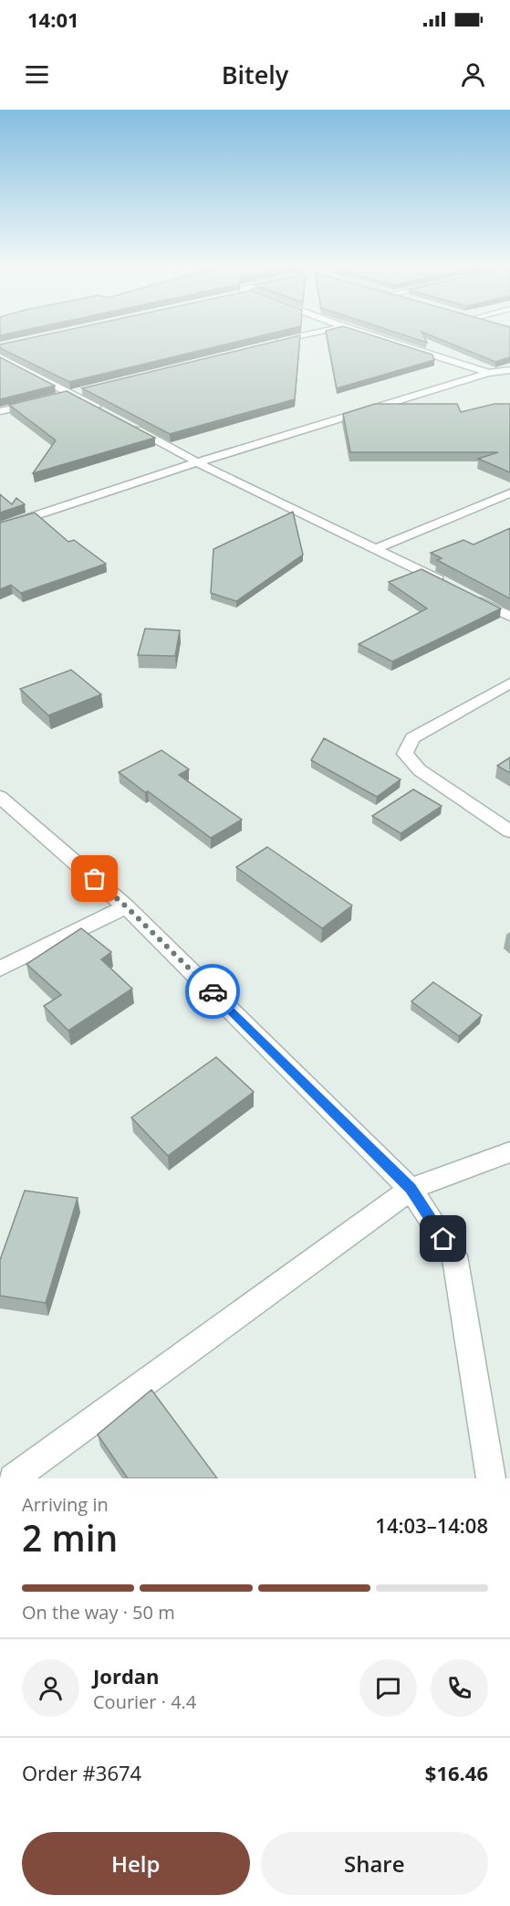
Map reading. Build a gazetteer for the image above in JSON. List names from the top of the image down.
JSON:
{
  "page": {
    "status": "14:01",
    "header": "Bitely",
    "heading": ["2 min", "Arriving in", "14:03–14:08"],
    "panel": [
      "Jordan",
      "Courier · 4.4",
      "Order #3674",
      "$16.46"
    ],
    "bar": "On the way · 50 m",
    "buttons": ["Help", "Share"]
  }
}
